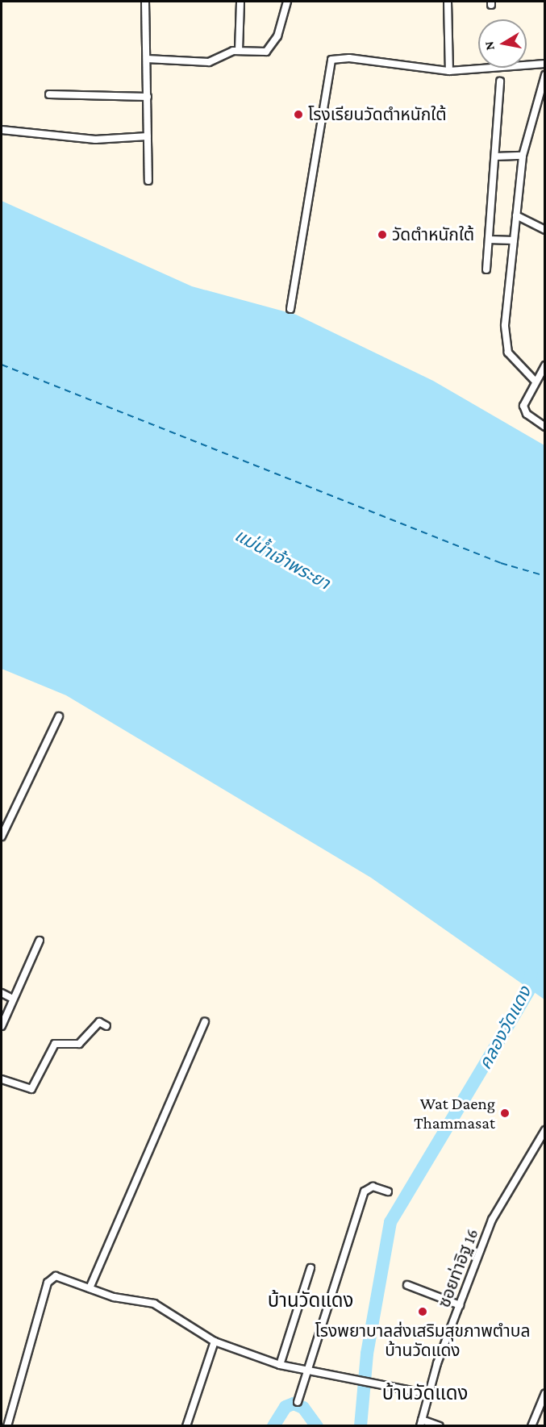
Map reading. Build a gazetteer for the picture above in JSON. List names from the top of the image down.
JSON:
{
  "streets": {
    "street": ["ซอยท่าอิฐ 16"]
  },
  "districts": ["บ้านวัดแดง", "บ้านวัดแดง"],
  "water": ["แม่น้ำเจ้าพระยา", "คลองวัดแดง"],
  "places": [
    "โรงเรียนวัดตำหนักใต้",
    "วัดตำหนักใต้",
    "Wat Daeng Thammasat",
    "โรงพยาบาลส่งเสริมสุขภาพตำบล บ้านวัดแดง"
  ],
  "north": "left"
}
